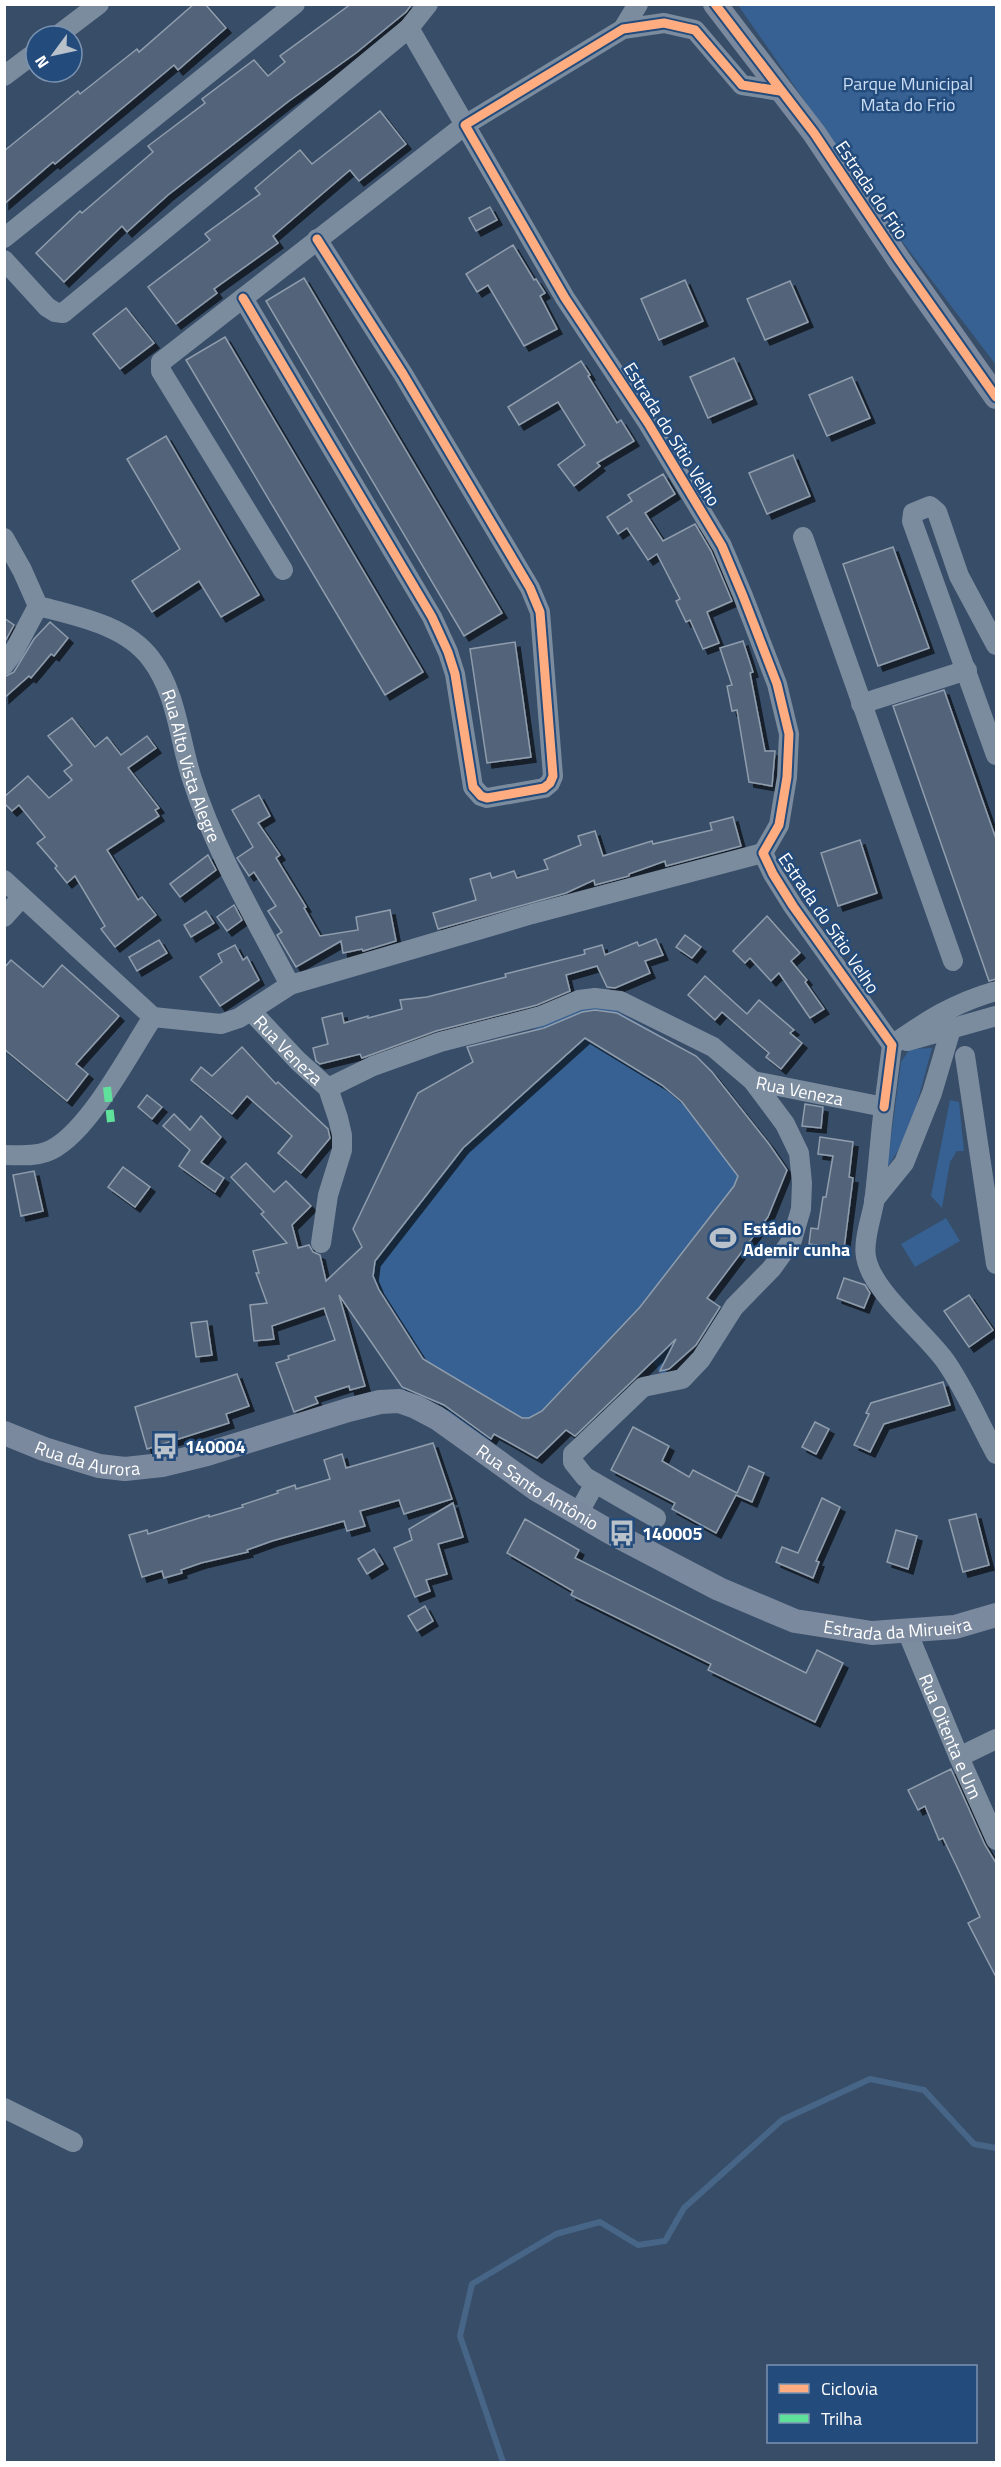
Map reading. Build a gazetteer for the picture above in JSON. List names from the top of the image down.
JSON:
{
  "streets": {
    "main road": [
      "Estrada do Frio",
      "Rua da Aurora",
      "Rua Santo Antônio",
      "Estrada da Mirueira"
    ],
    "street": [
      "Estrada do Sítio Velho",
      "Rua Alto Vista Alegre",
      "Rua Veneza",
      "Rua Oitenta e Um"
    ]
  },
  "crossings": [
    ["Rua da Aurora", "Rua Santo Antônio"],
    ["Rua Santo Antônio", "Estrada da Mirueira"],
    ["Estrada da Mirueira", "Rua Oitenta e Um"]
  ],
  "parks": ["Parque Municipal Mata do Frio"],
  "places": {
    "sports": ["Estádio Ademir cunha"],
    "bus stop": ["140004", "140005"]
  },
  "legend": ["Ciclovia", "Trilha"],
  "north": "bottom left"
}
